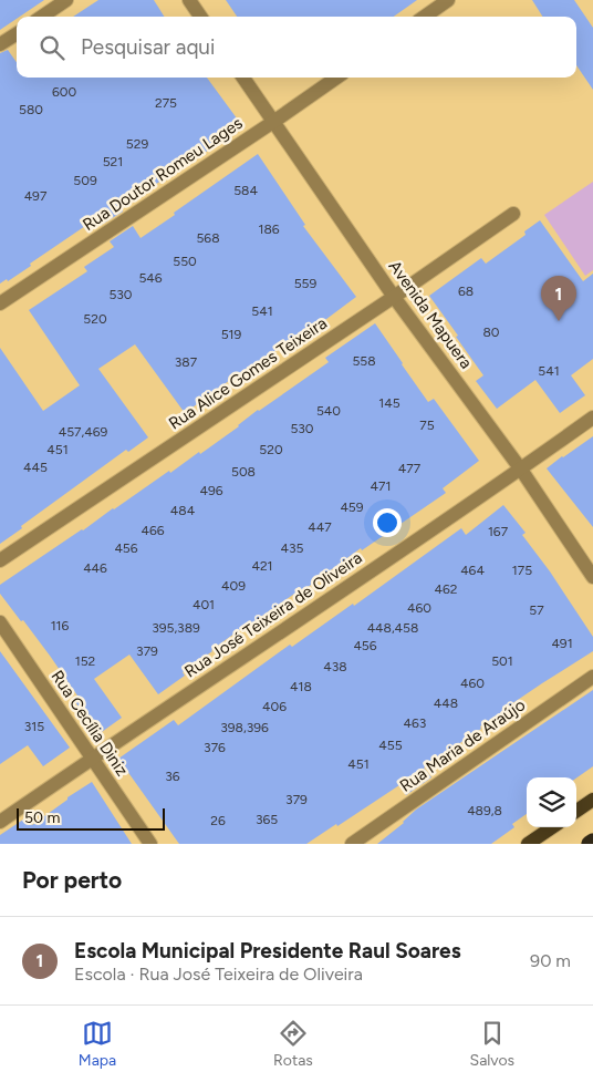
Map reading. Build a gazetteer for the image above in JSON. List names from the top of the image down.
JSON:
{
  "streets": {
    "street": [
      "Rua Doutor Romeu Lages",
      "Avenida Mapuera",
      "Rua Alice Gomes Teixeira",
      "Rua José Teixeira de Oliveira",
      "Rua Cecília Diniz",
      "Rua Maria de Araújo"
    ]
  },
  "crossings": [
    ["Rua Doutor Romeu Lages", "Avenida Mapuera"],
    ["Avenida Mapuera", "Rua Alice Gomes Teixeira"],
    ["Avenida Mapuera", "Rua José Teixeira de Oliveira"],
    ["Rua José Teixeira de Oliveira", "Rua Cecília Diniz"]
  ],
  "house_numbers": [
    "600",
    "275",
    "580",
    "529",
    "521",
    "509",
    "584",
    "497",
    "186",
    "568",
    "550",
    "546",
    "559",
    "68",
    "530",
    "541",
    "520",
    "80",
    "519",
    "558",
    "387",
    "541",
    "145",
    "540",
    "75",
    "530",
    "457,469",
    "451",
    "520",
    "445",
    "477",
    "508",
    "471",
    "496",
    "459",
    "484",
    "447",
    "466",
    "167",
    "456",
    "435",
    "421",
    "446",
    "464",
    "175",
    "409",
    "462",
    "401",
    "460",
    "57",
    "116",
    "395,389",
    "448,458",
    "491",
    "456",
    "379",
    "152",
    "501",
    "438",
    "460",
    "418",
    "448",
    "406",
    "463",
    "315",
    "398,396",
    "455",
    "376",
    "451",
    "36",
    "379",
    "489,8",
    "365",
    "26"
  ],
  "scale_bar": "50 m",
  "page": {
    "search": "Pesquisar aqui",
    "pins": "1",
    "scale": "50 m",
    "heading": "Por perto",
    "list": [
      {
        "mark": "1",
        "name": "Escola Municipal Presidente Raul Soares",
        "note": "Escola · Rua José Teixeira de Oliveira",
        "value": "90 m"
      }
    ],
    "nav": ["Mapa", "Rotas", "Salvos"]
  }
}
